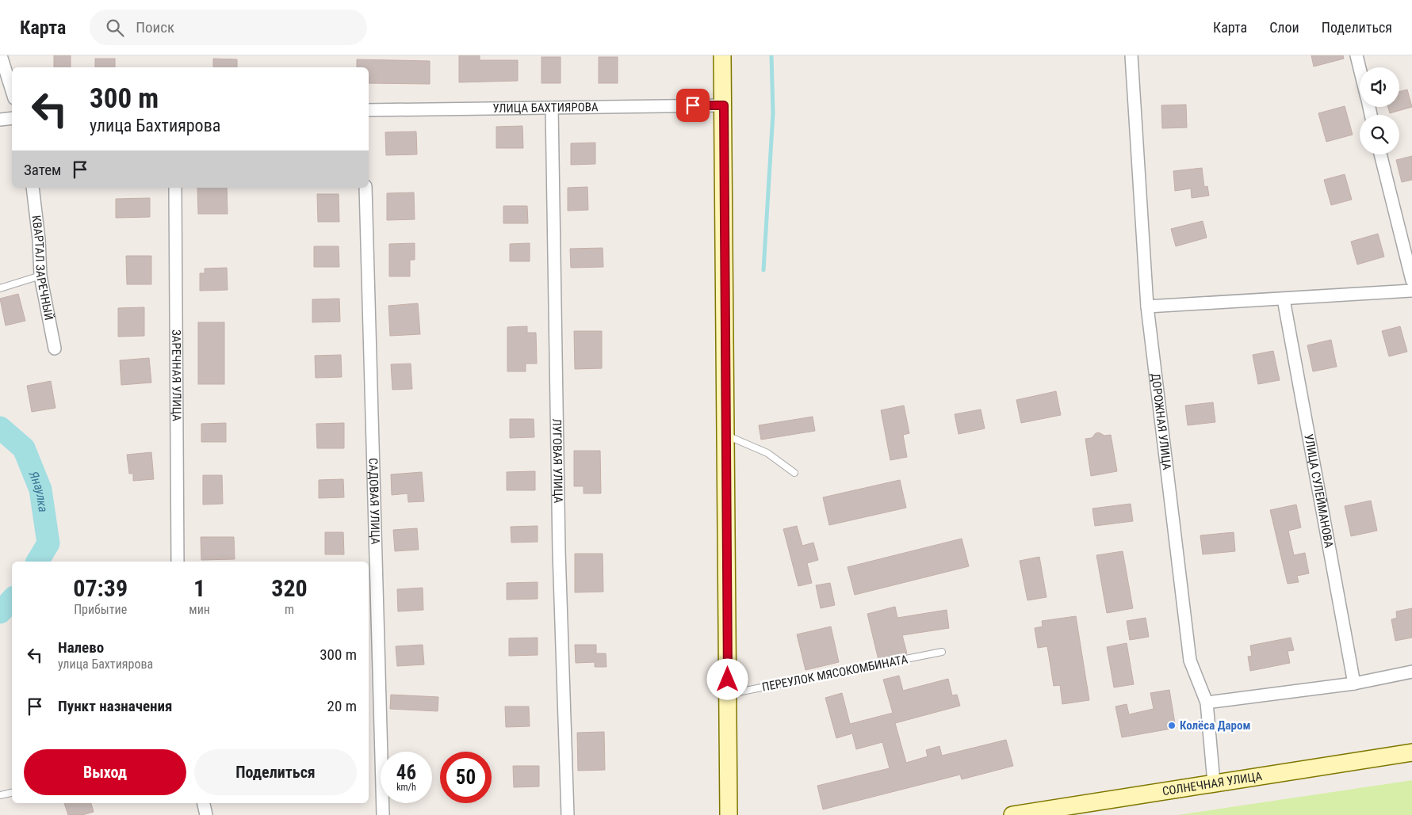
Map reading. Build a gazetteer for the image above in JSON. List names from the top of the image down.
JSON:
{
  "streets": {
    "main road": ["СОЛНЕЧНАЯ УЛИЦА"],
    "street": [
      "УЛИЦА БАХТИЯРОВА",
      "КВАРТАЛ ЗАРЕЧНЫЙ",
      "ЗАРЕЧНАЯ УЛИЦА",
      "ДОРОЖНАЯ УЛИЦА",
      "ЛУГОВАЯ УЛИЦА",
      "УЛИЦА СУЛЕЙМАНОВА",
      "САДОВАЯ УЛИЦА"
    ],
    "lane": ["ПЕРЕУЛОК МЯСОКОМБИНАТА"]
  },
  "crossings": [
    ["УЛИЦА БАХТИЯРОВА", "ЛУГОВАЯ УЛИЦА"],
    ["ДОРОЖНАЯ УЛИЦА", "СОЛНЕЧНАЯ УЛИЦА"]
  ],
  "water": ["Янаулка"],
  "places": ["Колёса Даром"],
  "page": {
    "header": "Карта",
    "search": "Поиск",
    "nav": ["Карта", "Слои", "Поделиться"],
    "turn": ["300 m", "улица Бахтиярова"],
    "then": "Затем",
    "eta": [
      "07:39",
      "Прибытие",
      "1",
      "мин",
      "320",
      "m"
    ],
    "list": [
      {
        "name": "Налево",
        "note": "улица Бахтиярова",
        "value": "300 m"
      },
      {
        "name": "Пункт назначения",
        "value": "20 m"
      }
    ],
    "buttons": ["Выход", "Поделиться"],
    "speed": "46 km/h",
    "limit": "50"
  }
}
